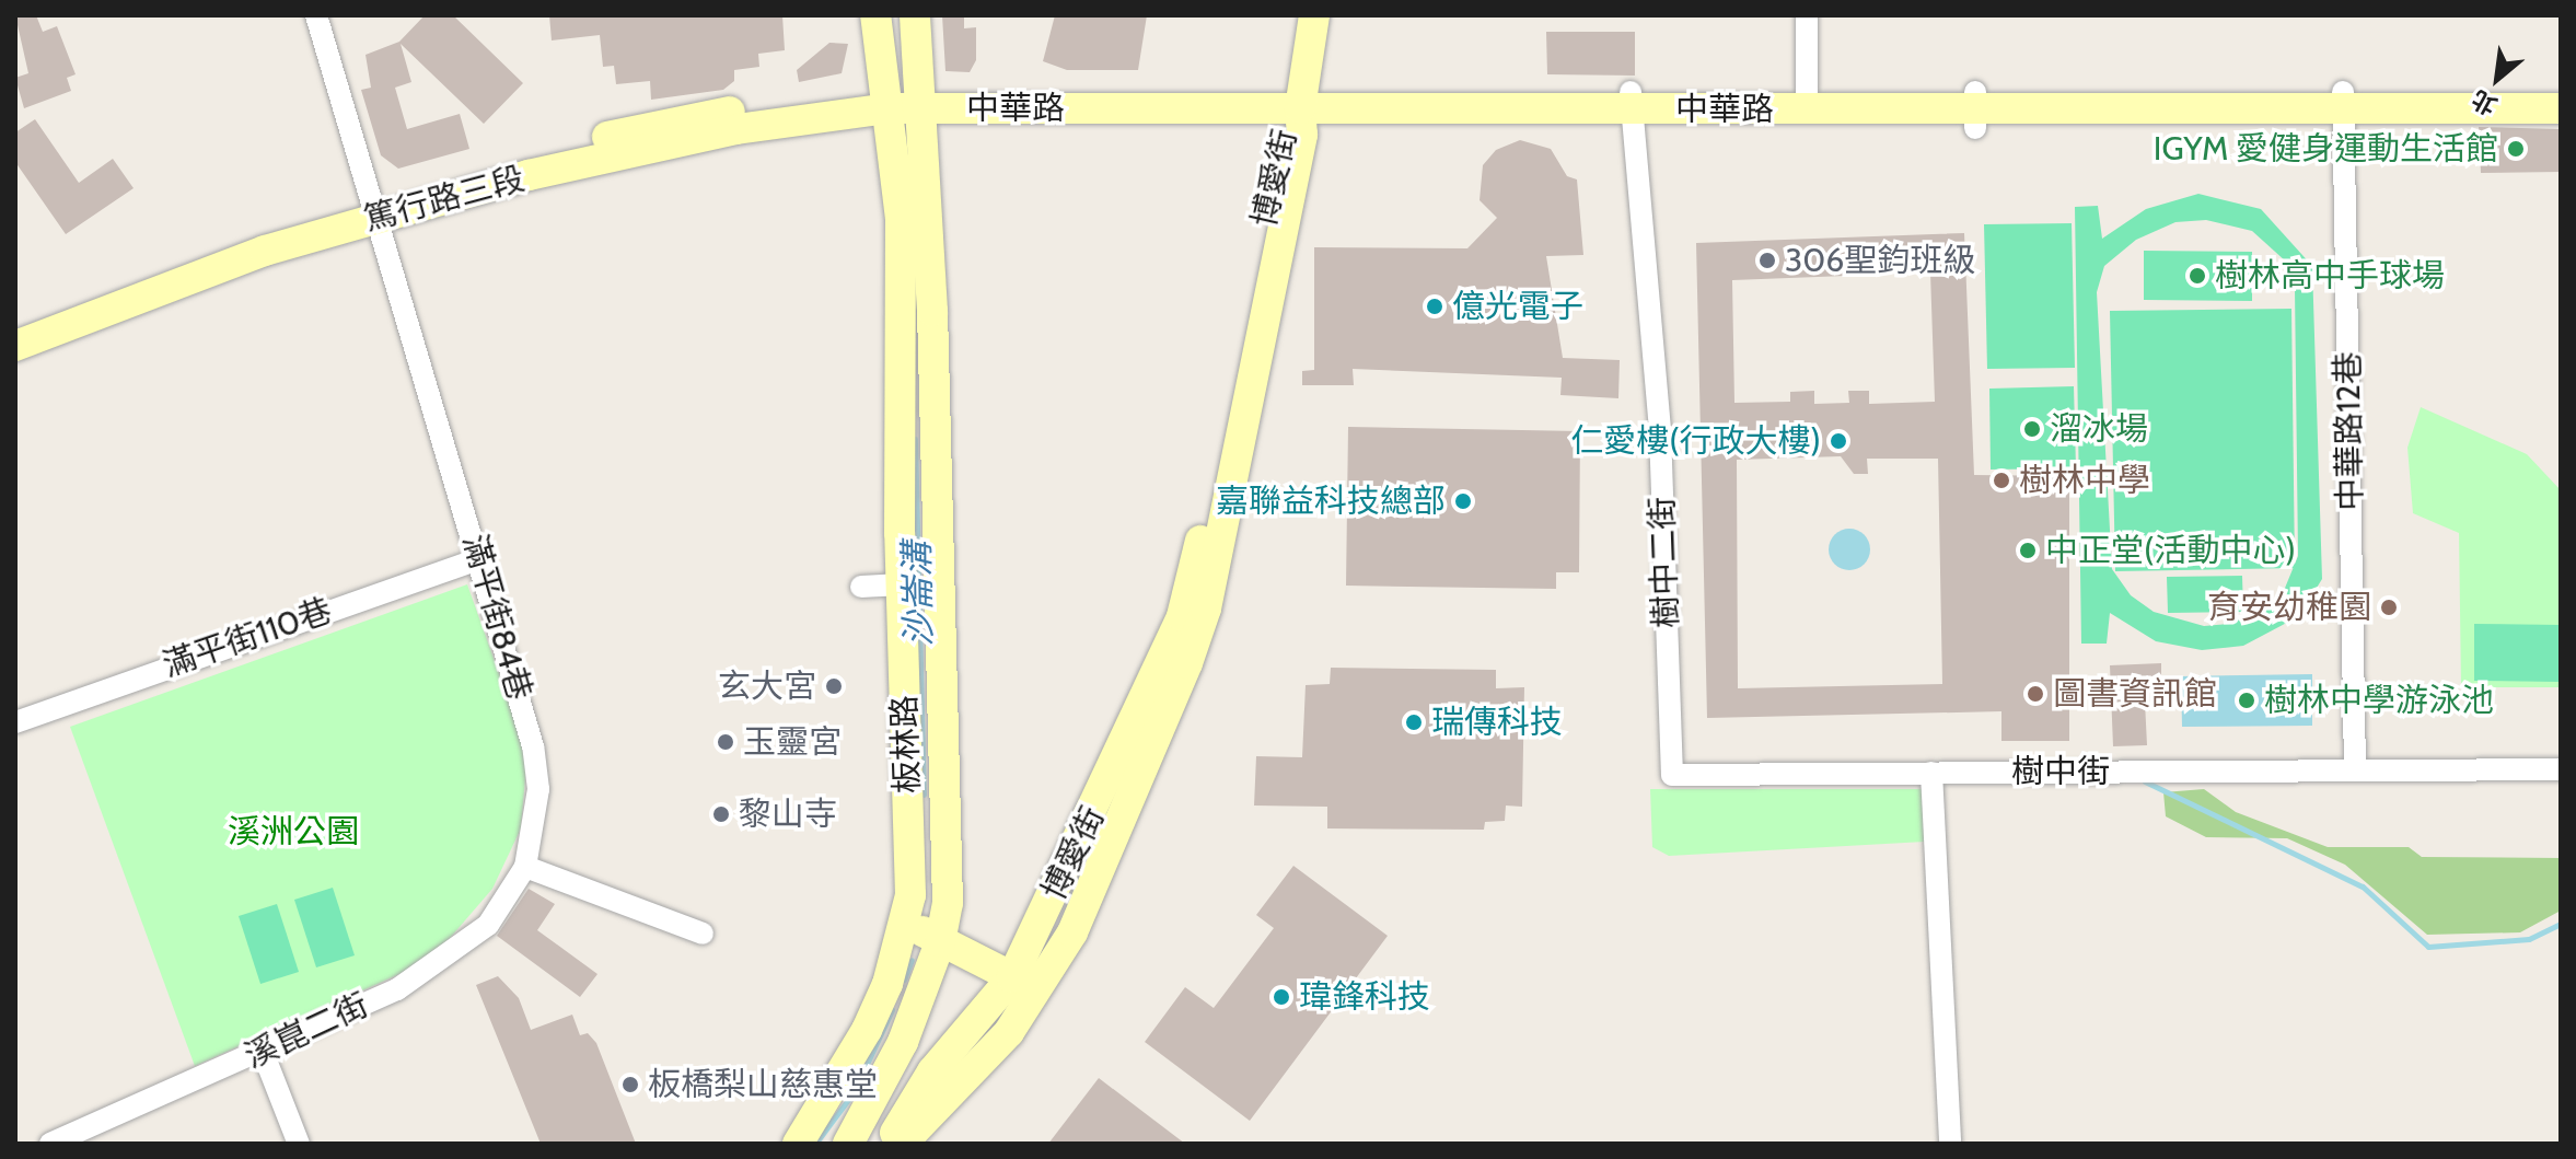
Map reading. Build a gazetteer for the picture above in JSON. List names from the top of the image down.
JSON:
{
  "streets": {
    "street": [
      "中華路",
      "博愛街",
      "篤行路三段",
      "中華路12巷",
      "樹中二街",
      "滿平街84巷",
      "滿平街110巷",
      "板林路",
      "樹中街",
      "溪崑二街"
    ]
  },
  "crossings": [
    ["中華路", "博愛街"],
    ["中華路", "篤行路三段"],
    ["中華路", "中華路12巷"],
    ["中華路", "樹中二街"],
    ["中華路", "板林路"],
    ["篤行路三段", "滿平街84巷"],
    ["篤行路三段", "板林路"],
    ["中華路12巷", "樹中街"],
    ["樹中二街", "樹中街"],
    ["滿平街84巷", "滿平街110巷"],
    ["滿平街84巷", "溪崑二街"]
  ],
  "water": ["沙崙溝"],
  "parks": ["溪洲公園"],
  "places": [
    "IGYM 愛健身運動生活館",
    "306聖鈞班級",
    "樹林高中手球場",
    "億光電子",
    "溜冰場",
    "仁愛樓(行政大樓)",
    "樹林中學",
    "嘉聯益科技總部",
    "中正堂(活動中心)",
    "育安幼稚園",
    "玄大宮",
    "圖書資訊館",
    "樹林中學游泳池",
    "瑞傳科技",
    "玉靈宮",
    "黎山寺",
    "瑋鋒科技",
    "板橋梨山慈惠堂"
  ],
  "north": "bottom left"
}
